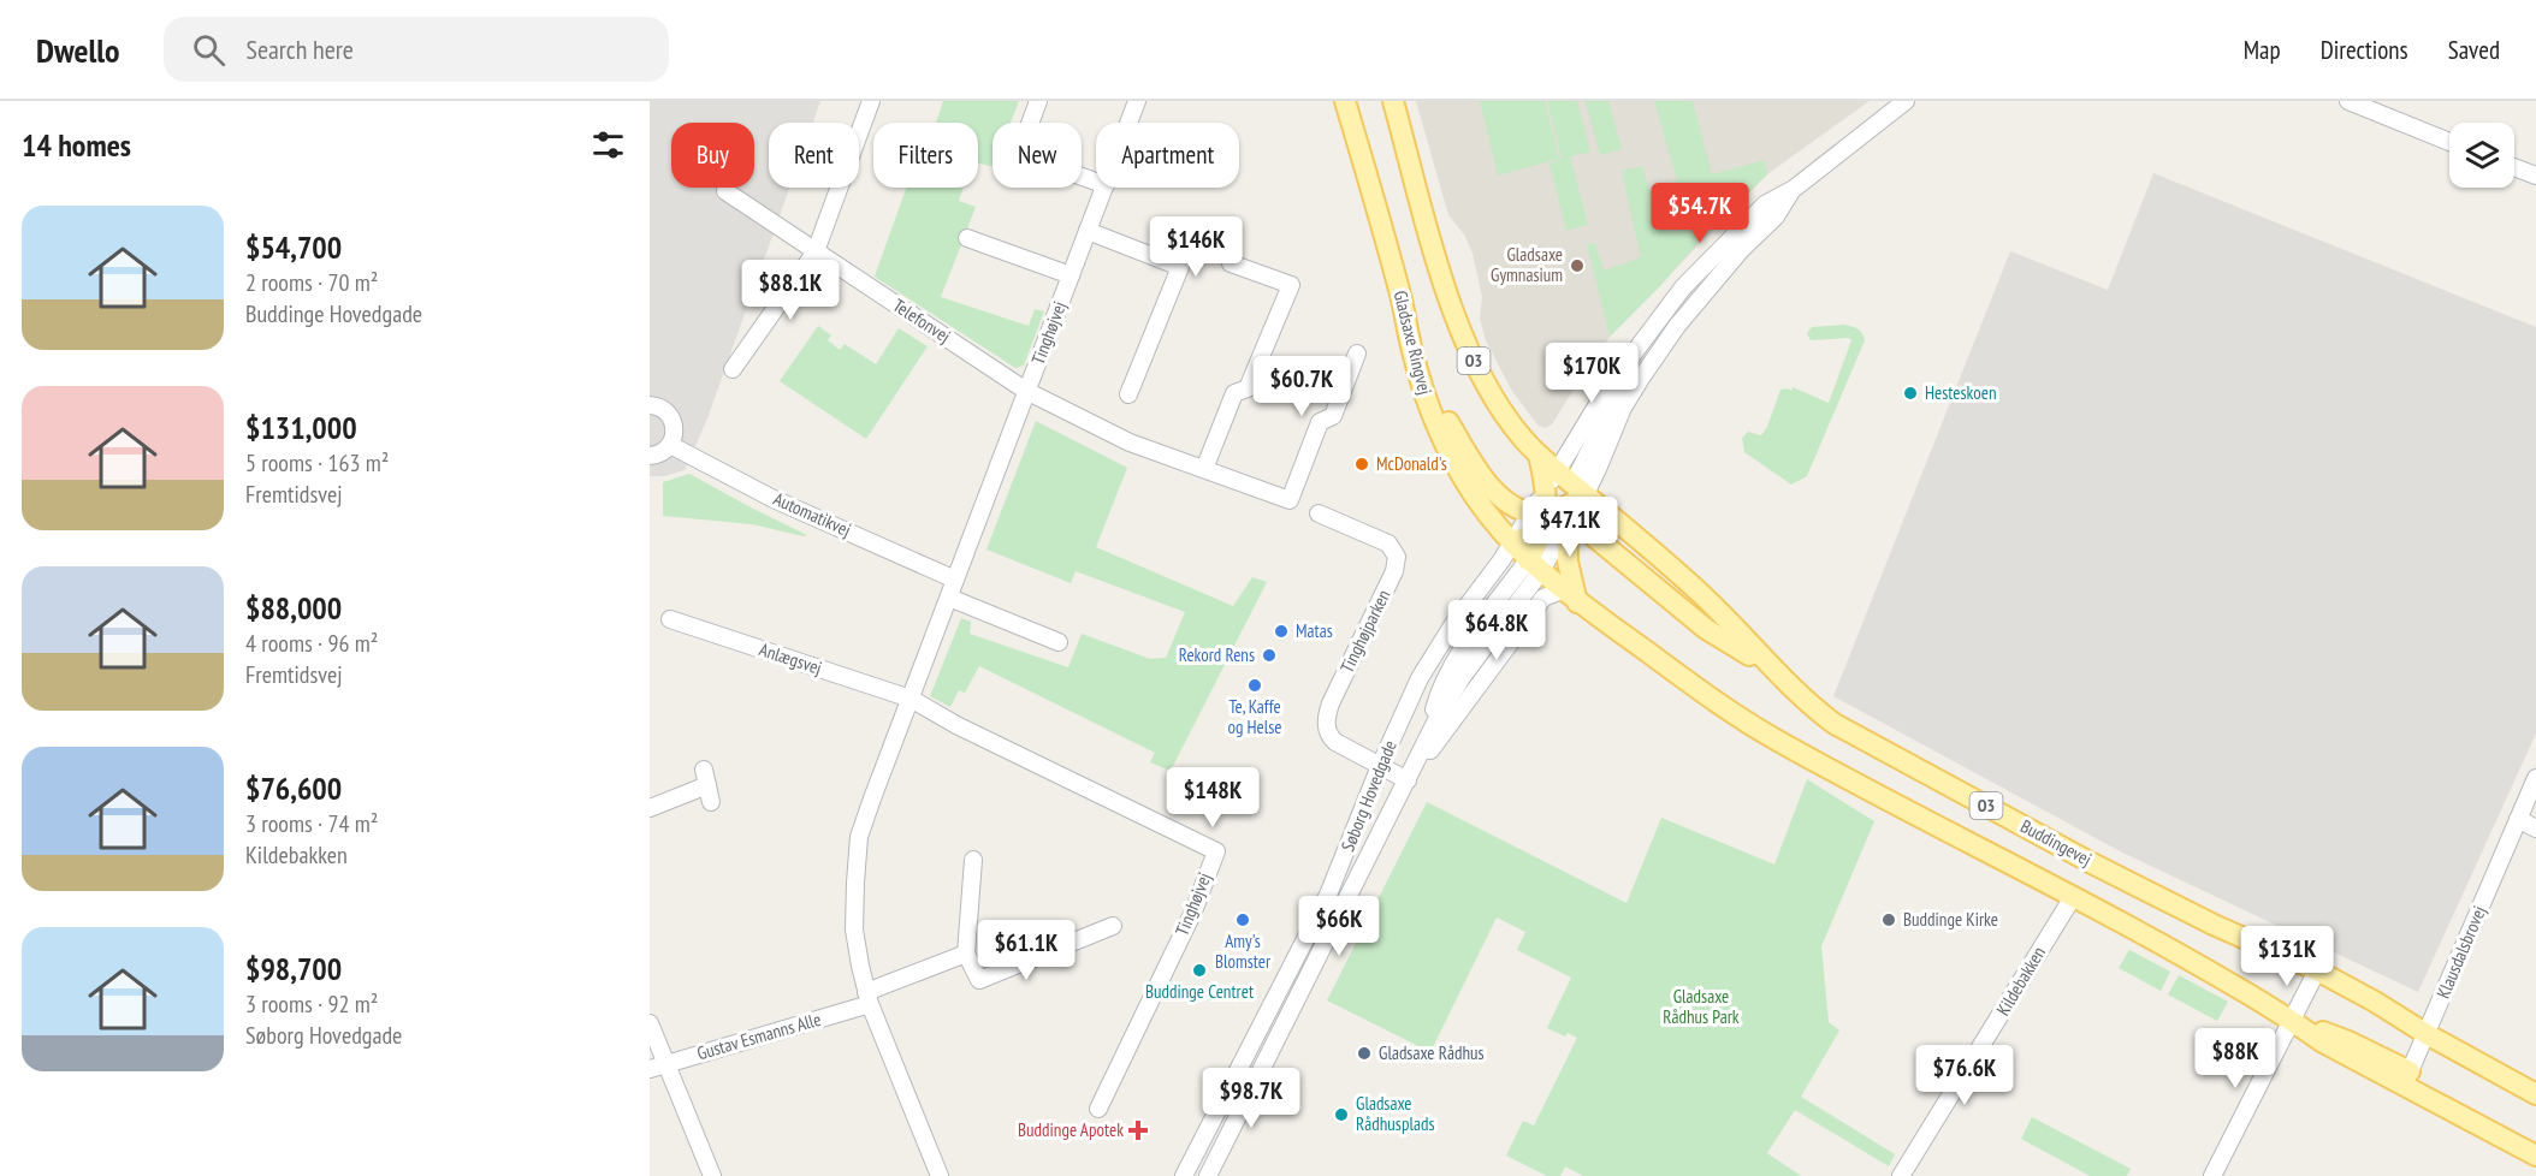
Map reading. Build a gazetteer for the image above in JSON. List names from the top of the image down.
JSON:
{
  "streets": {
    "main road": ["Gladsaxe Ringvej", "O3", "Buddingevej"],
    "street": [
      "Telefonvej",
      "Tinghøjvej",
      "Automatikvej",
      "Tinghøjparken",
      "Anlægsvej",
      "Søborg Hovedgade",
      "Klausdalsbrovej",
      "Kildebakken",
      "Gustav Esmanns Alle"
    ]
  },
  "crossings": [
    ["Telefonvej", "Tinghøjvej"],
    ["Tinghøjvej", "Automatikvej"],
    ["Tinghøjvej", "Anlægsvej"],
    ["Tinghøjvej", "Gustav Esmanns Alle"],
    ["Gladsaxe Ringvej", "O3"],
    ["Gladsaxe Ringvej", "Søborg Hovedgade"],
    ["O3", "Buddingevej"],
    ["O3", "Klausdalsbrovej"],
    ["O3", "Kildebakken"],
    ["Tinghøjparken", "Søborg Hovedgade"],
    ["Buddingevej", "Klausdalsbrovej"]
  ],
  "parks": ["Gladsaxe Rådhus Park"],
  "places": {
    "other": [
      "Gladsaxe Gymnasium",
      "Hesteskoen",
      "McDonald's",
      "Matas",
      "Rekord Rens",
      "Te, Kaffe og Helse",
      "Amy's Blomster",
      "Buddinge Kirke",
      "Buddinge Centret",
      "Gladsaxe Rådhus",
      "Gladsaxe Rådhusplads"
    ],
    "health": ["Buddinge Apotek"]
  },
  "page": {
    "header": "Dwello",
    "search": "Search here",
    "nav": ["Map", "Directions", "Saved"],
    "heading": "14 homes",
    "chip": [
      "Buy",
      "Rent",
      "Filters",
      "New",
      "Apartment"
    ],
    "price": [
      "$54.7K",
      "$146K",
      "$88.1K",
      "$170K",
      "$60.7K",
      "$47.1K",
      "$64.8K",
      "$148K",
      "$66K",
      "$61.1K",
      "$131K",
      "$88K",
      "$76.6K",
      "$98.7K"
    ],
    "list": [
      {
        "name": "$54,700",
        "note": "2 rooms · 70 m² · Buddinge Hovedgade"
      },
      {
        "name": "$131,000",
        "note": "5 rooms · 163 m² · Fremtidsvej"
      },
      {
        "name": "$88,000",
        "note": "4 rooms · 96 m² · Fremtidsvej"
      },
      {
        "name": "$76,600",
        "note": "3 rooms · 74 m² · Kildebakken"
      },
      {
        "name": "$98,700",
        "note": "3 rooms · 92 m² · Søborg Hovedgade"
      }
    ]
  }
}
